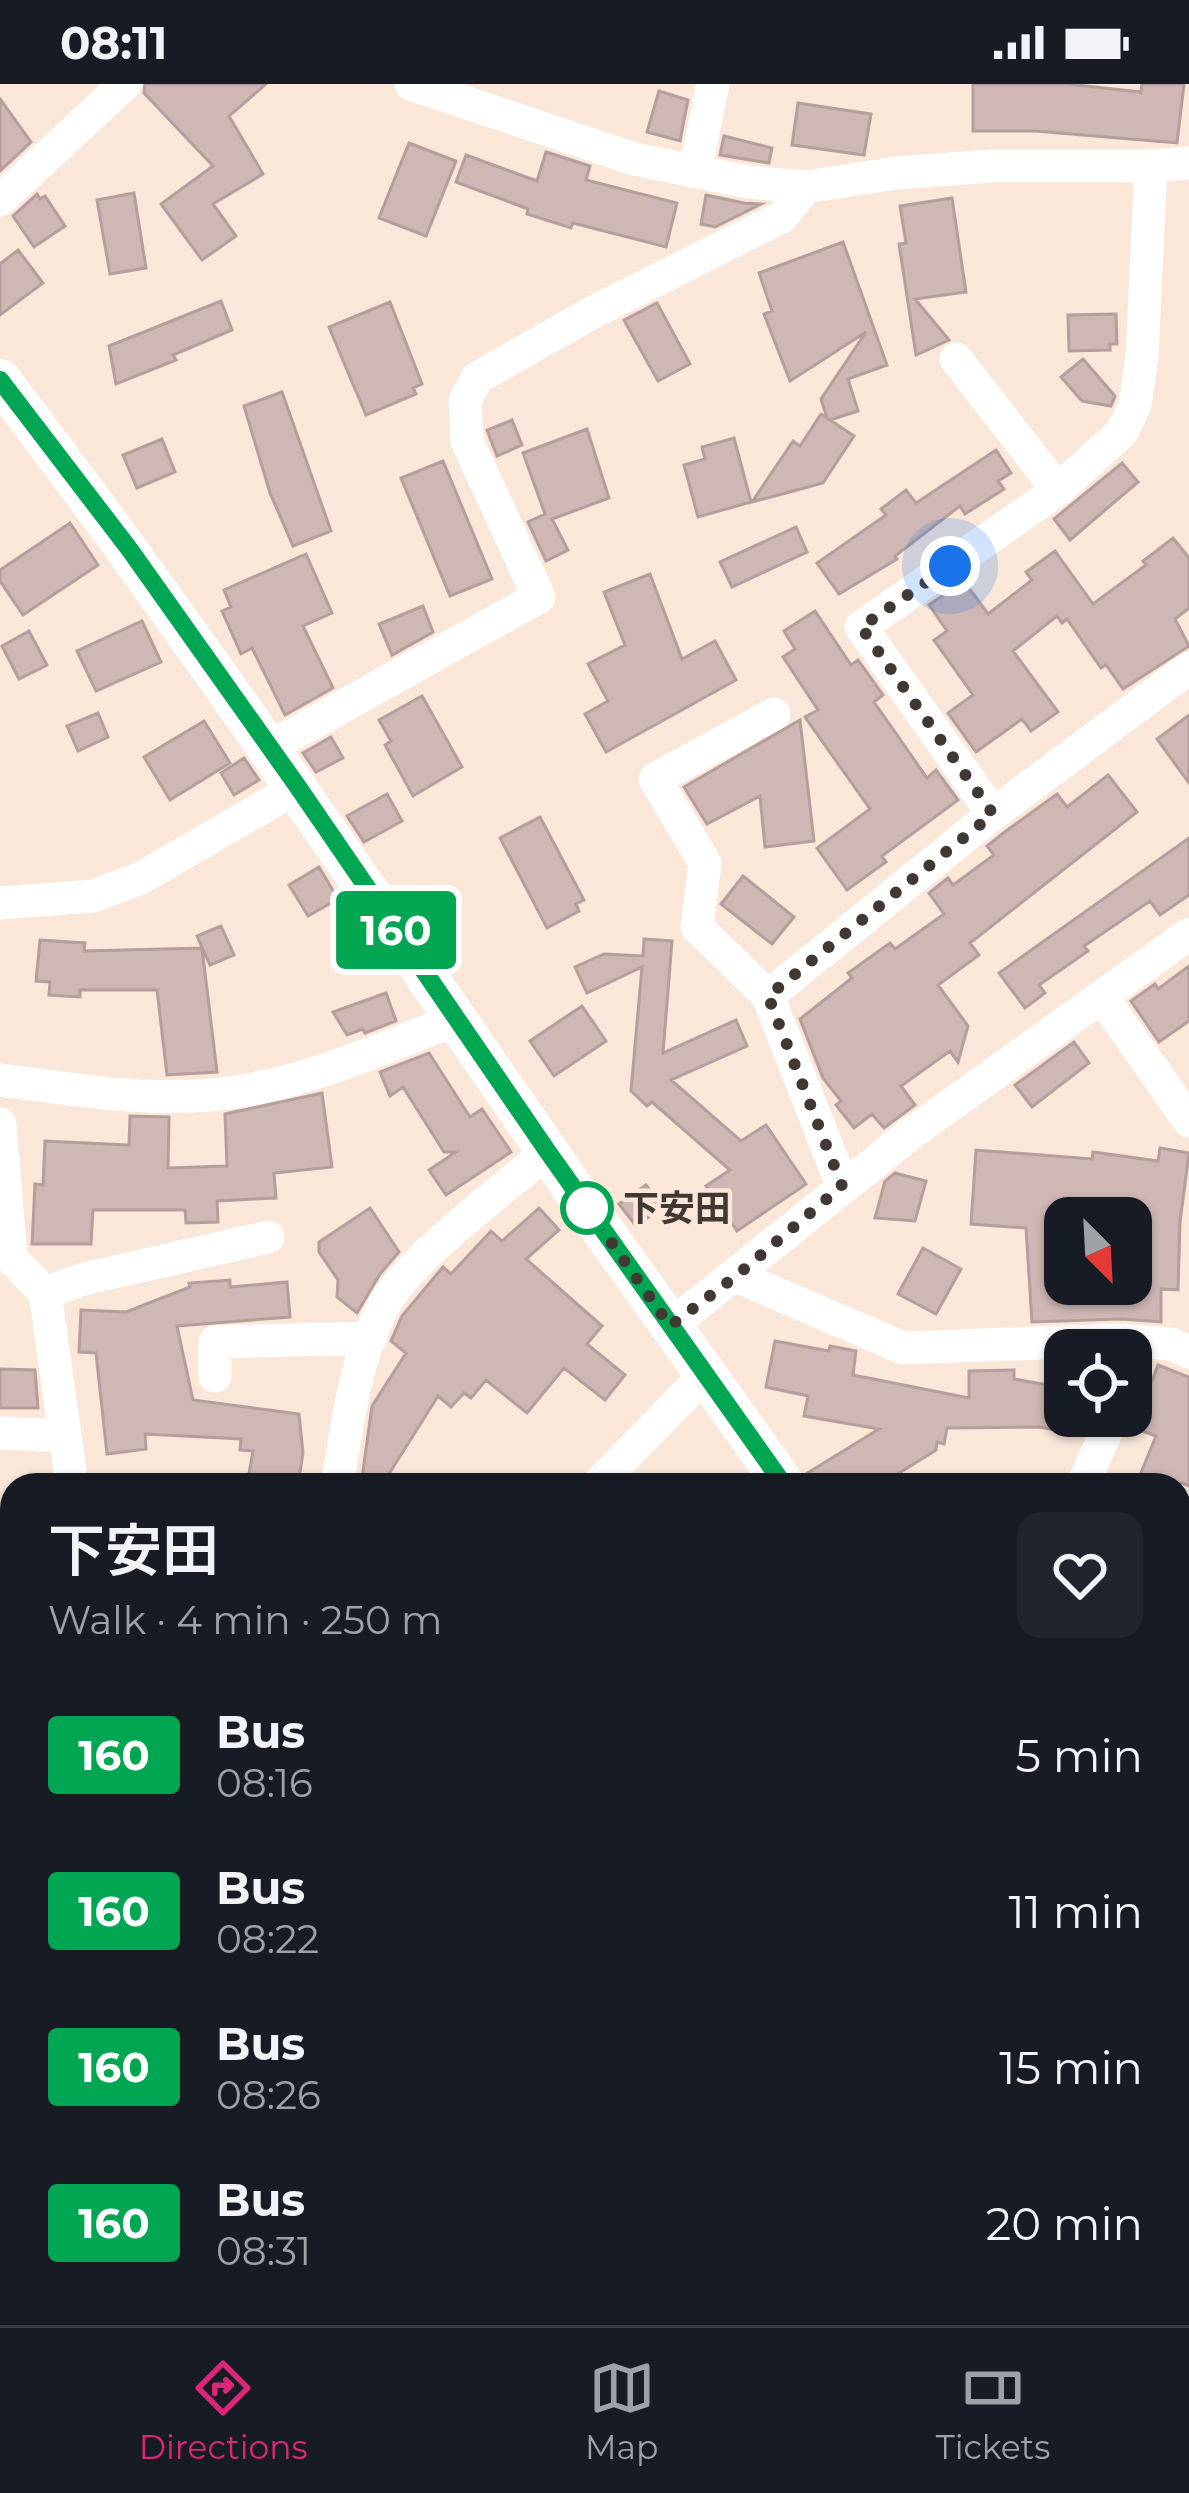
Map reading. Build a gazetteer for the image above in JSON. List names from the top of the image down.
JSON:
{
  "places": ["下安田"],
  "lines": ["bus line 160"],
  "north": "bottom right",
  "page": {
    "status": "08:11",
    "on_map": "160",
    "heading": ["下安田", "Walk · 4 min · 250 m"],
    "list": [
      {
        "mark": "160",
        "name": "Bus",
        "note": "08:16",
        "value": "5 min"
      },
      {
        "mark": "160",
        "name": "Bus",
        "note": "08:22",
        "value": "11 min"
      },
      {
        "mark": "160",
        "name": "Bus",
        "note": "08:26",
        "value": "15 min"
      },
      {
        "mark": "160",
        "name": "Bus",
        "note": "08:31",
        "value": "20 min"
      }
    ],
    "tabs": ["Directions", "Map", "Tickets"]
  }
}
